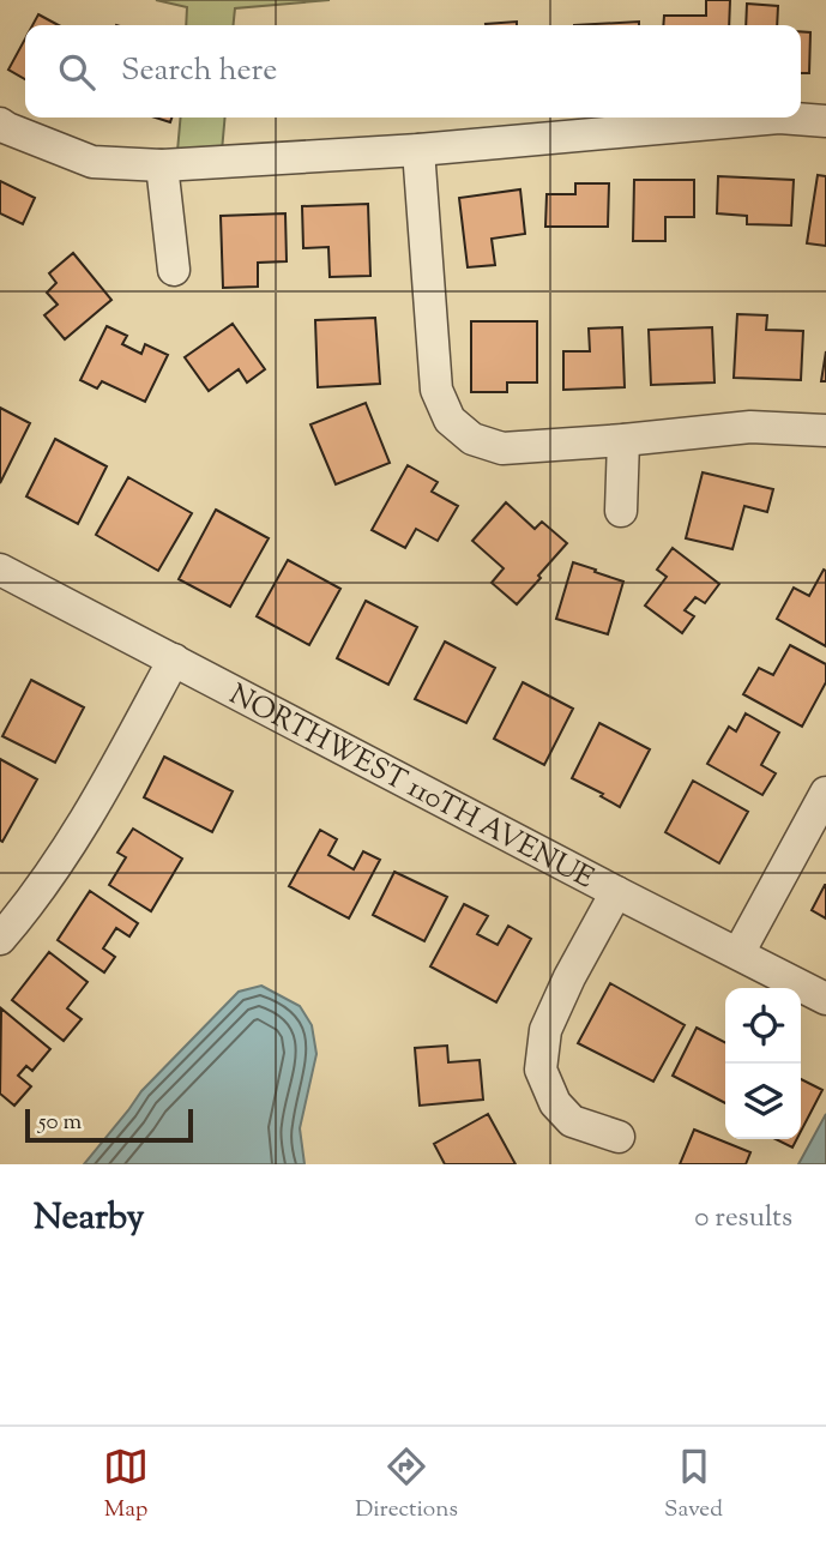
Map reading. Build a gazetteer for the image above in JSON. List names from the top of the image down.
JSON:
{
  "streets": {
    "street": ["NORTHWEST 110TH AVENUE"]
  },
  "scale_bar": "50 m",
  "page": {
    "search": "Search here",
    "scale": "50 m",
    "heading": ["Nearby", "0 results"],
    "nav": ["Map", "Directions", "Saved"]
  }
}
